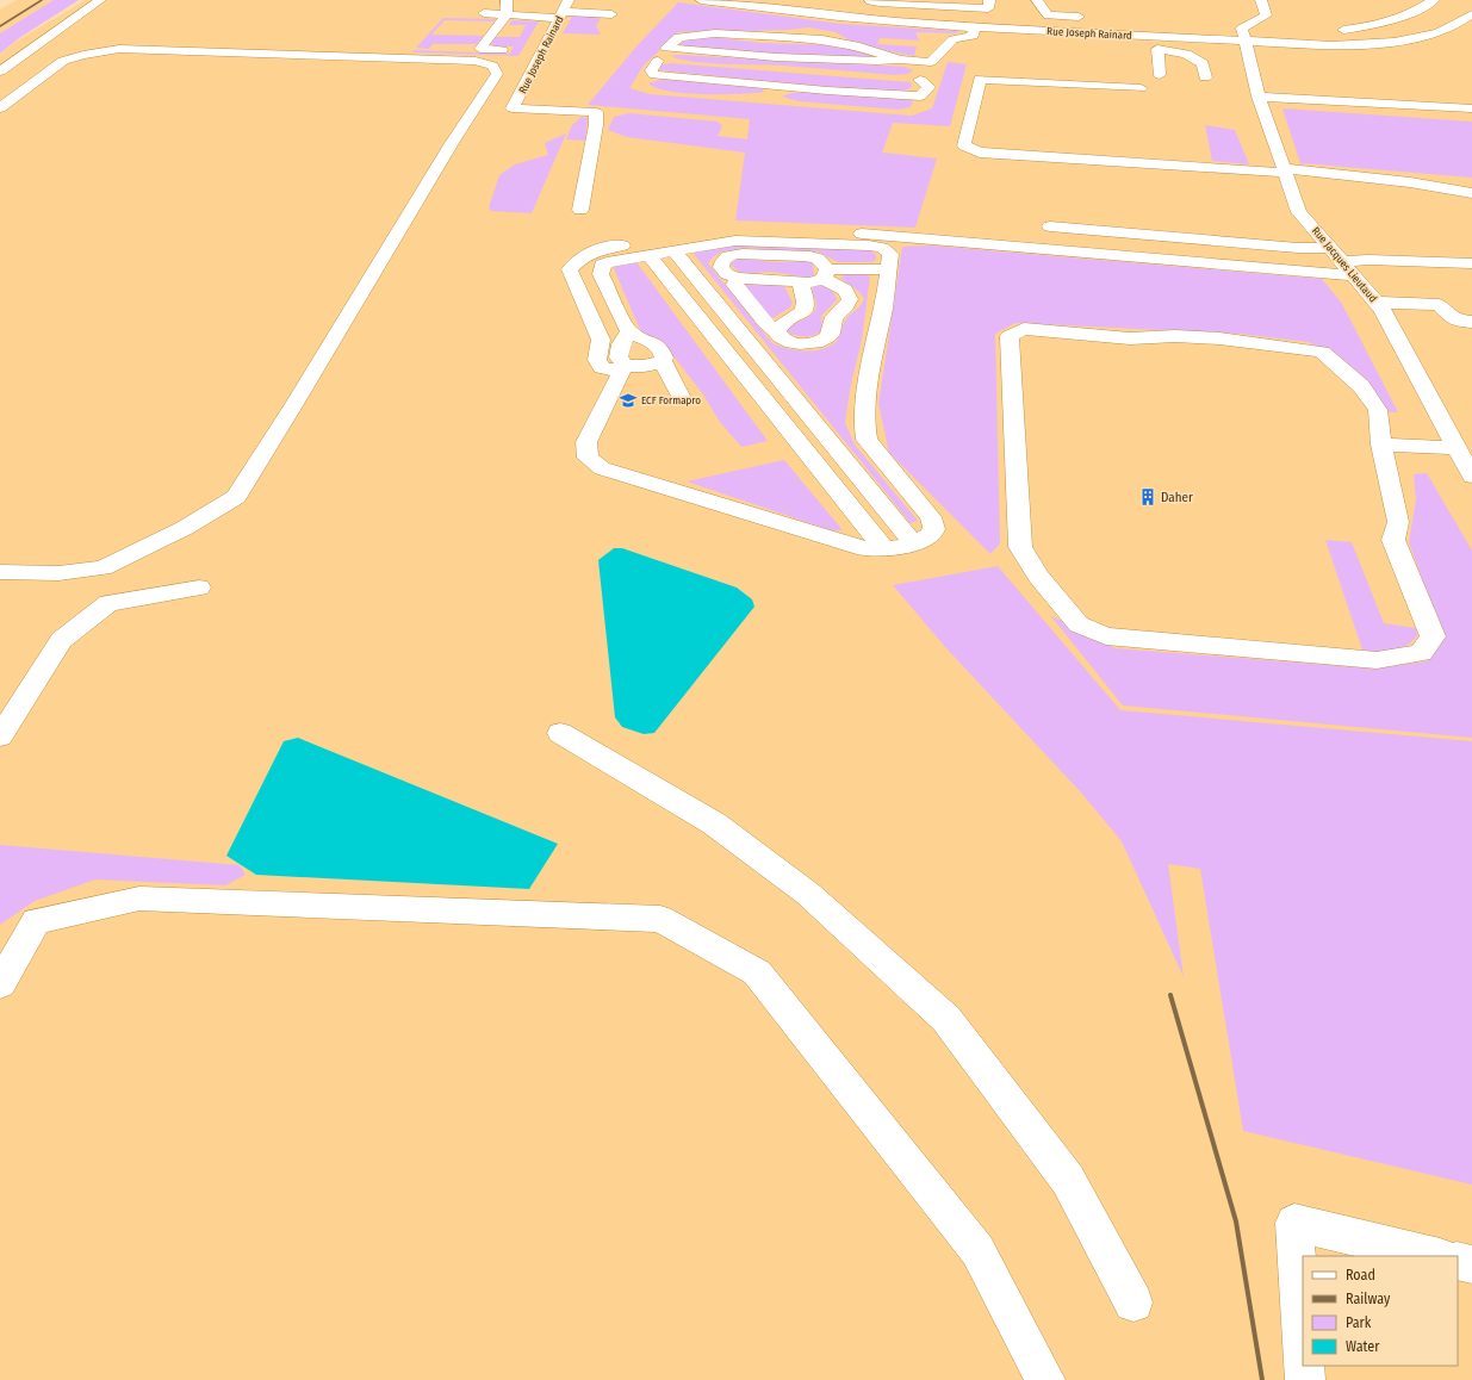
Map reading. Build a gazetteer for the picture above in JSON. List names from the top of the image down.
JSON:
{
  "streets": {
    "street": ["Rue Joseph Rainard", "Rue Jacques Lieutaud"]
  },
  "crossings": [
    ["Rue Joseph Rainard", "Rue Jacques Lieutaud"]
  ],
  "places": {
    "school or university": ["ECF Formapro"],
    "building": ["Daher"]
  },
  "legend": [
    "Road",
    "Railway",
    "Park",
    "Water"
  ]
}
